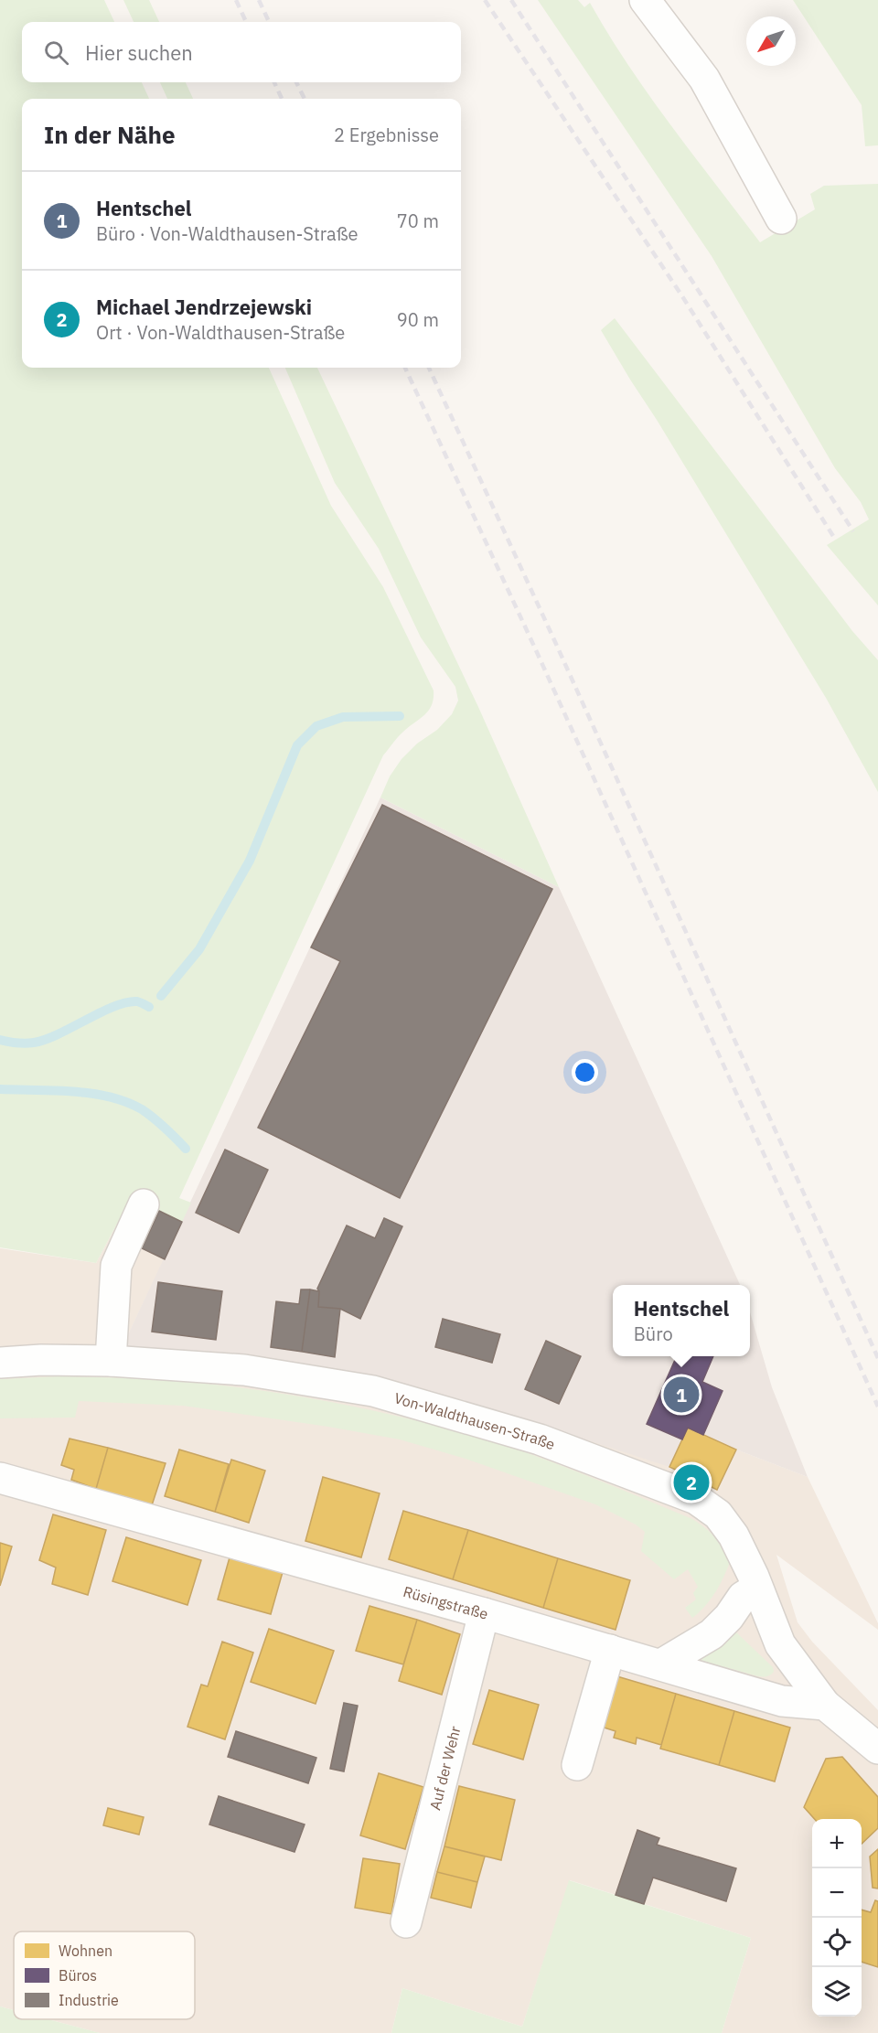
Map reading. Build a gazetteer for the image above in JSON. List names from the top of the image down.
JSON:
{
  "streets": {
    "street": ["Von-Waldthausen-Straße", "Rüsingstraße", "Auf der Wehr"]
  },
  "crossings": [
    ["Von-Waldthausen-Straße", "Rüsingstraße"],
    ["Rüsingstraße", "Auf der Wehr"]
  ],
  "legend": ["Wohnen", "Büros", "Industrie"],
  "north": "bottom left",
  "page": {
    "search": "Hier suchen",
    "heading": ["In der Nähe", "2 Ergebnisse"],
    "list": [
      {
        "mark": "1",
        "name": "Hentschel",
        "note": "Büro · Von-Waldthausen-Straße",
        "value": "70 m"
      },
      {
        "mark": "2",
        "name": "Michael Jendrzejewski",
        "note": "Ort · Von-Waldthausen-Straße",
        "value": "90 m"
      }
    ],
    "popup": ["Hentschel", "Büro"],
    "pins": ["1", "2"],
    "map_buttons": ["+", "−"]
  }
}
